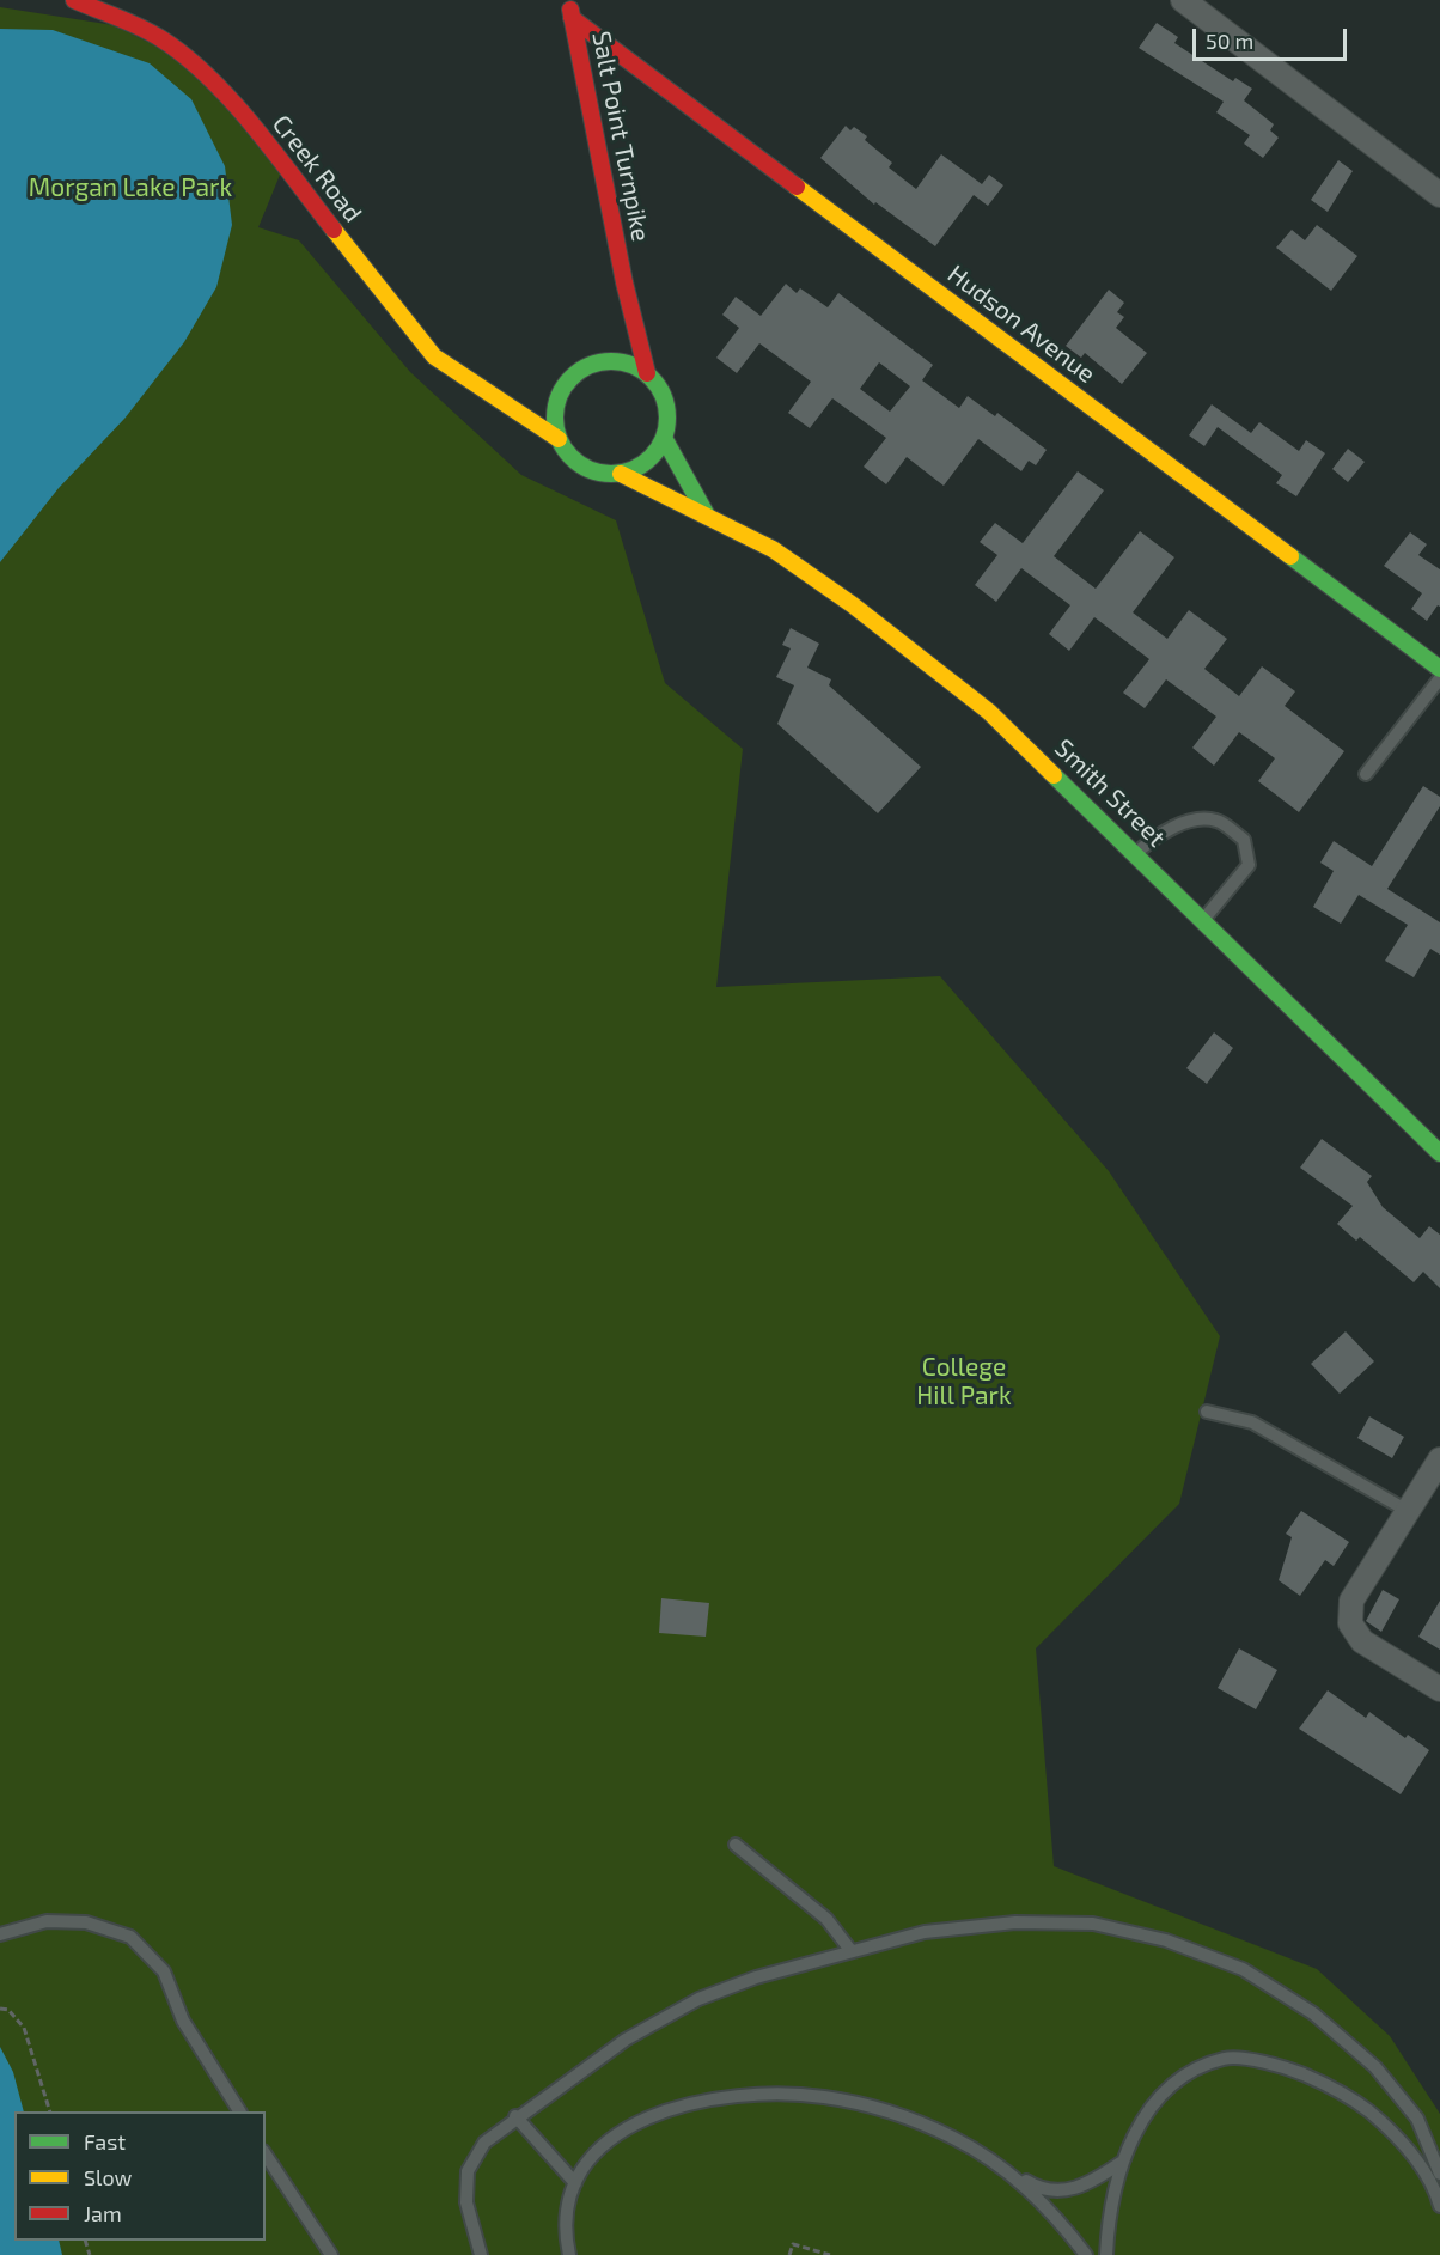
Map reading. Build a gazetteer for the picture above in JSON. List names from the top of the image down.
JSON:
{
  "streets": {
    "street": [
      "Salt Point Turnpike",
      "Creek Road",
      "Hudson Avenue",
      "Smith Street"
    ]
  },
  "crossings": [
    ["Salt Point Turnpike", "Creek Road"],
    ["Salt Point Turnpike", "Hudson Avenue"],
    ["Salt Point Turnpike", "Smith Street"],
    ["Creek Road", "Smith Street"]
  ],
  "parks": ["Morgan Lake Park", "College Hill Park"],
  "legend": ["Fast", "Slow", "Jam"],
  "scale_bar": "50 m"
}
